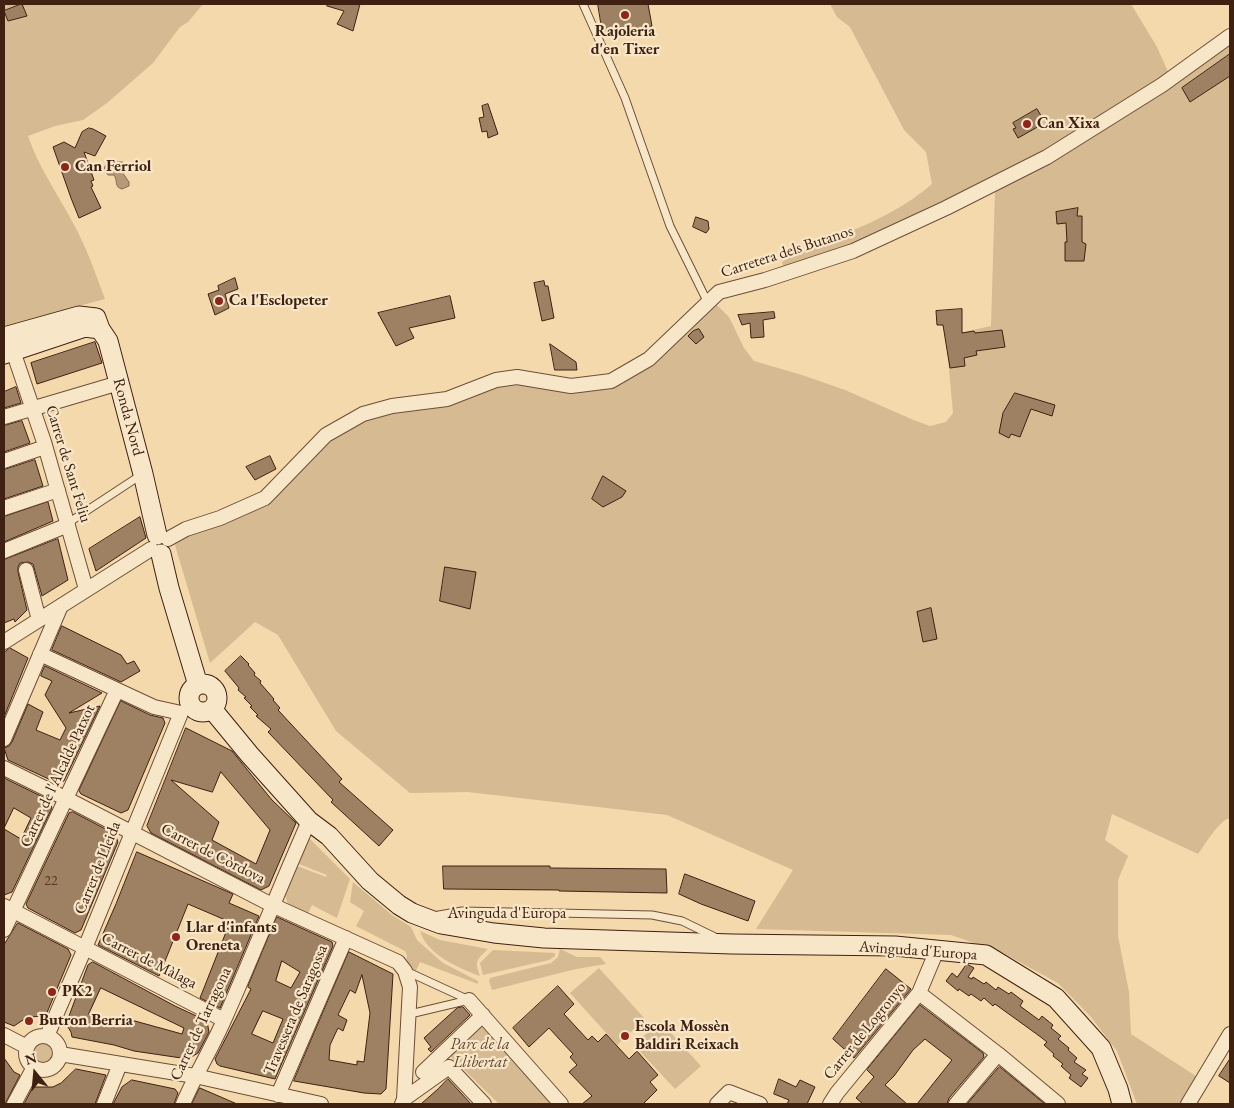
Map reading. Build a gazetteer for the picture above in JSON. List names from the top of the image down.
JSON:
{
  "streets": {
    "street": [
      "Carretera dels Butanos",
      "Ronda Nord",
      "Carrer de Sant Feliu",
      "Carrer de l'Alcalde Patxot",
      "Carrer de Còrdova",
      "Carrer de Lleida",
      "Avinguda d'Europa",
      "Carrer de Màlaga",
      "Travessera de Saragossa",
      "Carrer de Tarragona",
      "Carrer de Logronyo"
    ]
  },
  "crossings": [
    ["Carretera dels Butanos", "Ronda Nord"],
    ["Carretera dels Butanos", "Carrer de Sant Feliu"],
    ["Ronda Nord", "Carrer de Sant Feliu"],
    ["Ronda Nord", "Carrer de Lleida"],
    ["Ronda Nord", "Avinguda d'Europa"],
    ["Carrer de l'Alcalde Patxot", "Carrer de Còrdova"],
    ["Carrer de l'Alcalde Patxot", "Carrer de Màlaga"],
    ["Carrer de Còrdova", "Carrer de Lleida"],
    ["Carrer de Còrdova", "Travessera de Saragossa"],
    ["Carrer de Còrdova", "Carrer de Tarragona"],
    ["Carrer de Lleida", "Avinguda d'Europa"],
    ["Carrer de Lleida", "Carrer de Màlaga"],
    ["Avinguda d'Europa", "Carrer de Tarragona"],
    ["Avinguda d'Europa", "Carrer de Logronyo"],
    ["Carrer de Màlaga", "Carrer de Tarragona"]
  ],
  "parks": ["Parc de la Llibertat"],
  "places": [
    "Rajoleria d'en Tixer",
    "Can Xixa",
    "Can Ferriol",
    "Ca l'Esclopeter",
    "Llar d'infants Oreneta",
    "PK2",
    "Butron Berria",
    "Escola Mossèn Baldiri Reixach"
  ],
  "house_numbers": ["22"],
  "north": "top"
}
